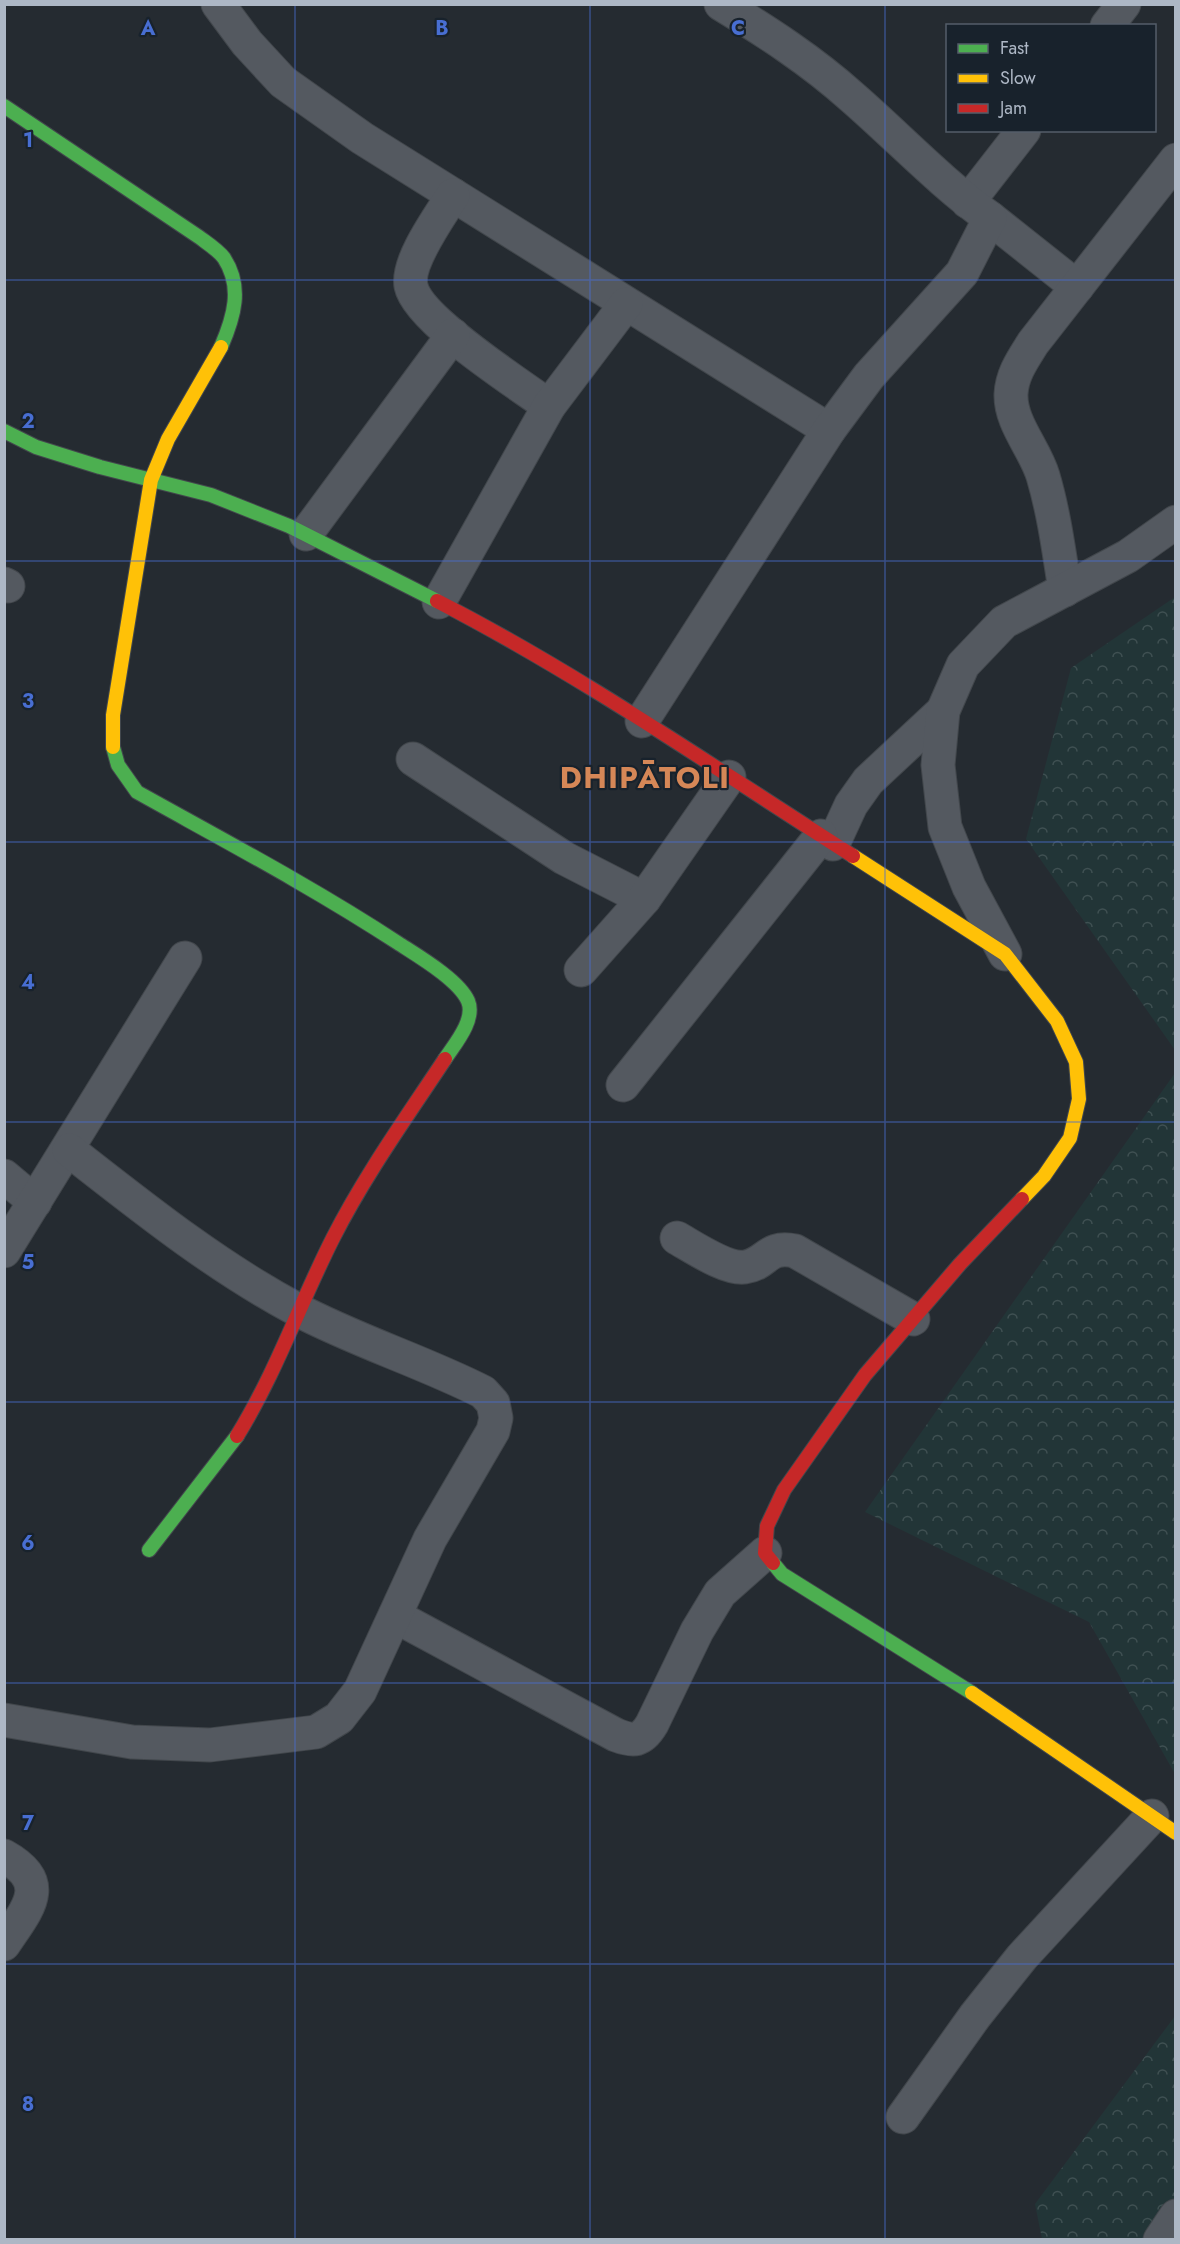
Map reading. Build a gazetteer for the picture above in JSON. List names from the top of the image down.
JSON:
{
  "districts": ["DHIPĀTOLI"],
  "legend": ["Fast", "Slow", "Jam"],
  "grid": {
    "columns": ["A", "B", "C"],
    "rows": [
      "1",
      "2",
      "3",
      "4",
      "5",
      "6",
      "7",
      "8"
    ]
  }
}
